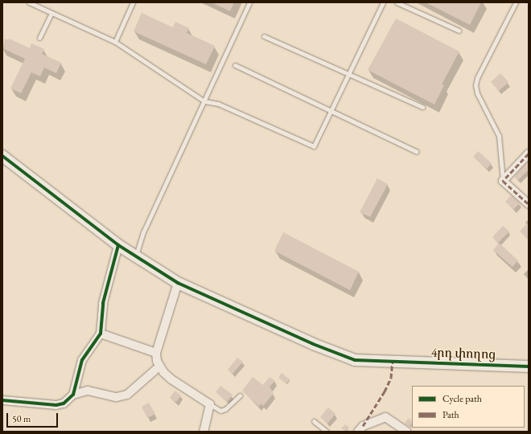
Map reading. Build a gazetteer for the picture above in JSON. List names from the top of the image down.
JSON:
{
  "streets": {
    "street": ["4րդ փողոց"]
  },
  "legend": ["Cycle path", "Path"],
  "scale_bar": "50 m"
}
